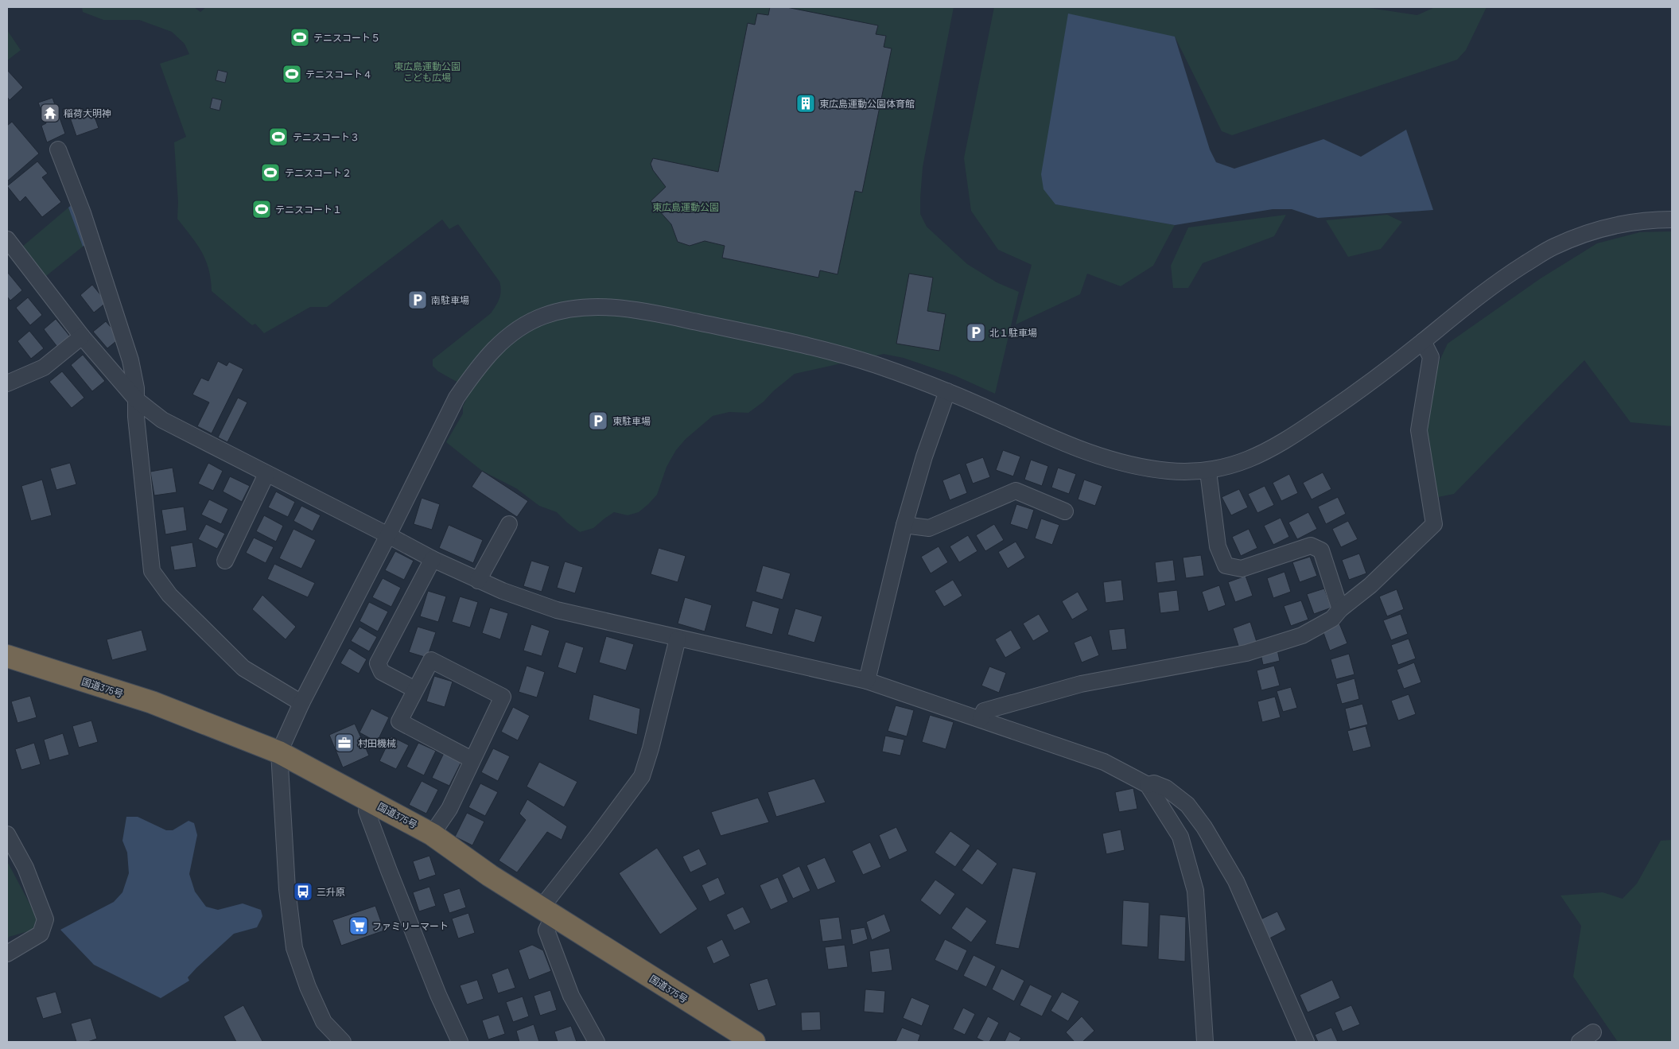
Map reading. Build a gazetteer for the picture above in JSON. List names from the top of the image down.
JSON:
{
  "streets": {
    "highway": ["国道375号"]
  },
  "parks": ["東広島運動公園 こども広場", "東広島運動公園"],
  "places": {
    "sports": [
      "テニスコート５",
      "テニスコート４",
      "テニスコート３",
      "テニスコート２",
      "テニスコート１"
    ],
    "building": ["東広島運動公園体育館"],
    "temple": ["稲荷大明神"],
    "parking": ["南駐車場", "北１駐車場", "東駐車場"],
    "office": ["村田機械"],
    "bus stop": ["三升原"],
    "supermarket": ["ファミリーマート"]
  }
}
